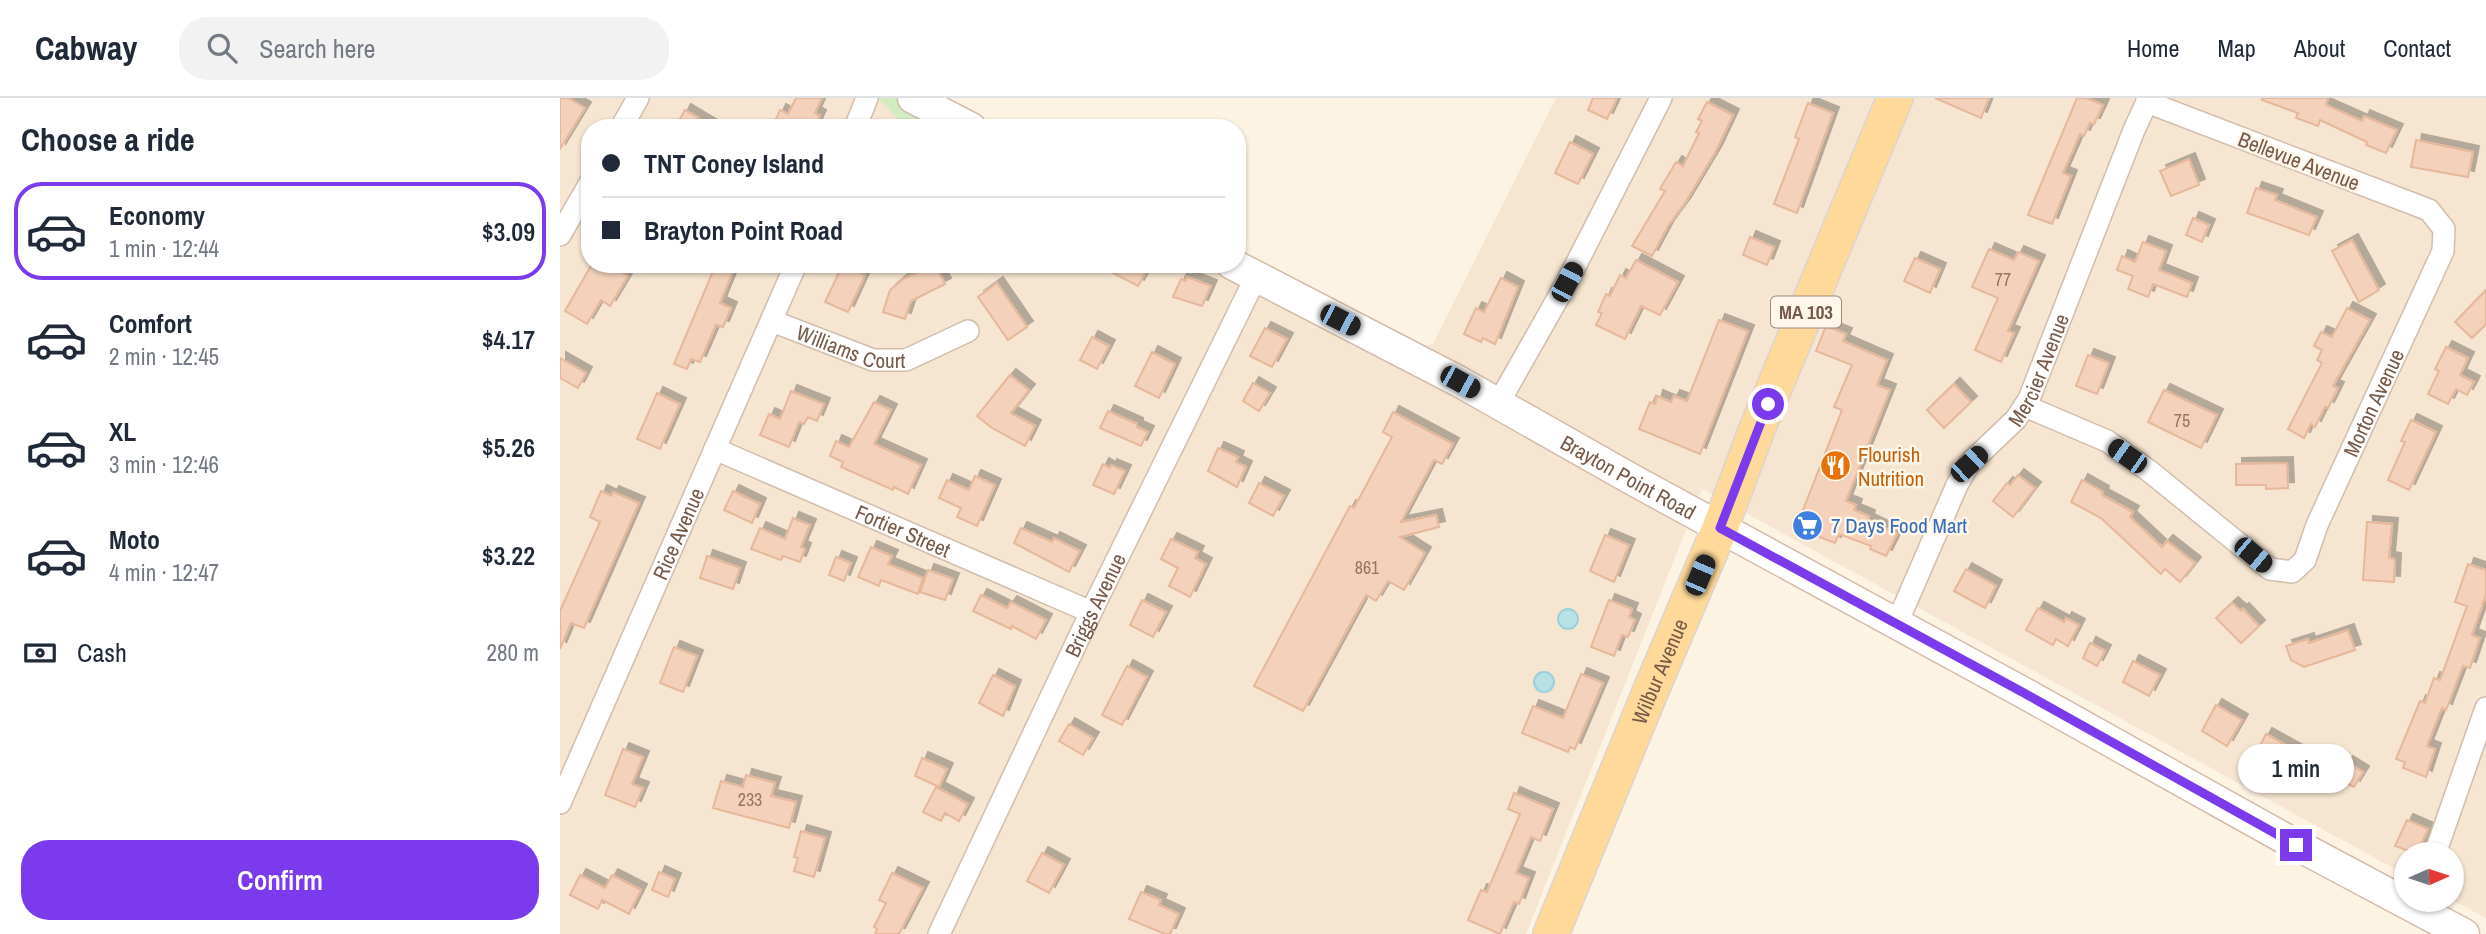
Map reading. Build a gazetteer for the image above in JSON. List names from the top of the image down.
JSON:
{
  "streets": {
    "main road": ["MA 103", "Wilbur Avenue"],
    "street": [
      "Bellevue Avenue",
      "Williams Court",
      "Mercier Avenue",
      "Morton Avenue",
      "Brayton Point Road",
      "Fortier Street",
      "Rice Avenue",
      "Briggs Avenue"
    ]
  },
  "crossings": [
    ["Bellevue Avenue", "Mercier Avenue"],
    ["Bellevue Avenue", "Morton Avenue"],
    ["Williams Court", "Rice Avenue"],
    ["Mercier Avenue", "Morton Avenue"],
    ["Mercier Avenue", "Brayton Point Road"],
    ["Brayton Point Road", "Wilbur Avenue"],
    ["Fortier Street", "Rice Avenue"],
    ["Fortier Street", "Briggs Avenue"]
  ],
  "places": {
    "restaurant": ["Flourish Nutrition"],
    "supermarket": ["7 Days Food Mart"]
  },
  "house_numbers": [
    "77",
    "75",
    "861",
    "233"
  ],
  "north": "right",
  "page": {
    "header": "Cabway",
    "search": "Search here",
    "nav": [
      "Home",
      "Map",
      "About",
      "Contact"
    ],
    "heading": "Choose a ride",
    "banner": ["TNT Coney Island", "Brayton Point Road"],
    "list": [
      {
        "name": "Economy",
        "note": "1 min · 12:44",
        "value": "$3.09"
      },
      {
        "name": "Comfort",
        "note": "2 min · 12:45",
        "value": "$4.17"
      },
      {
        "name": "XL",
        "note": "3 min · 12:46",
        "value": "$5.26"
      },
      {
        "name": "Moto",
        "note": "4 min · 12:47",
        "value": "$3.22"
      }
    ],
    "pay": ["Cash", "280 m"],
    "bubble": "1 min",
    "buttons": "Confirm"
  }
}
